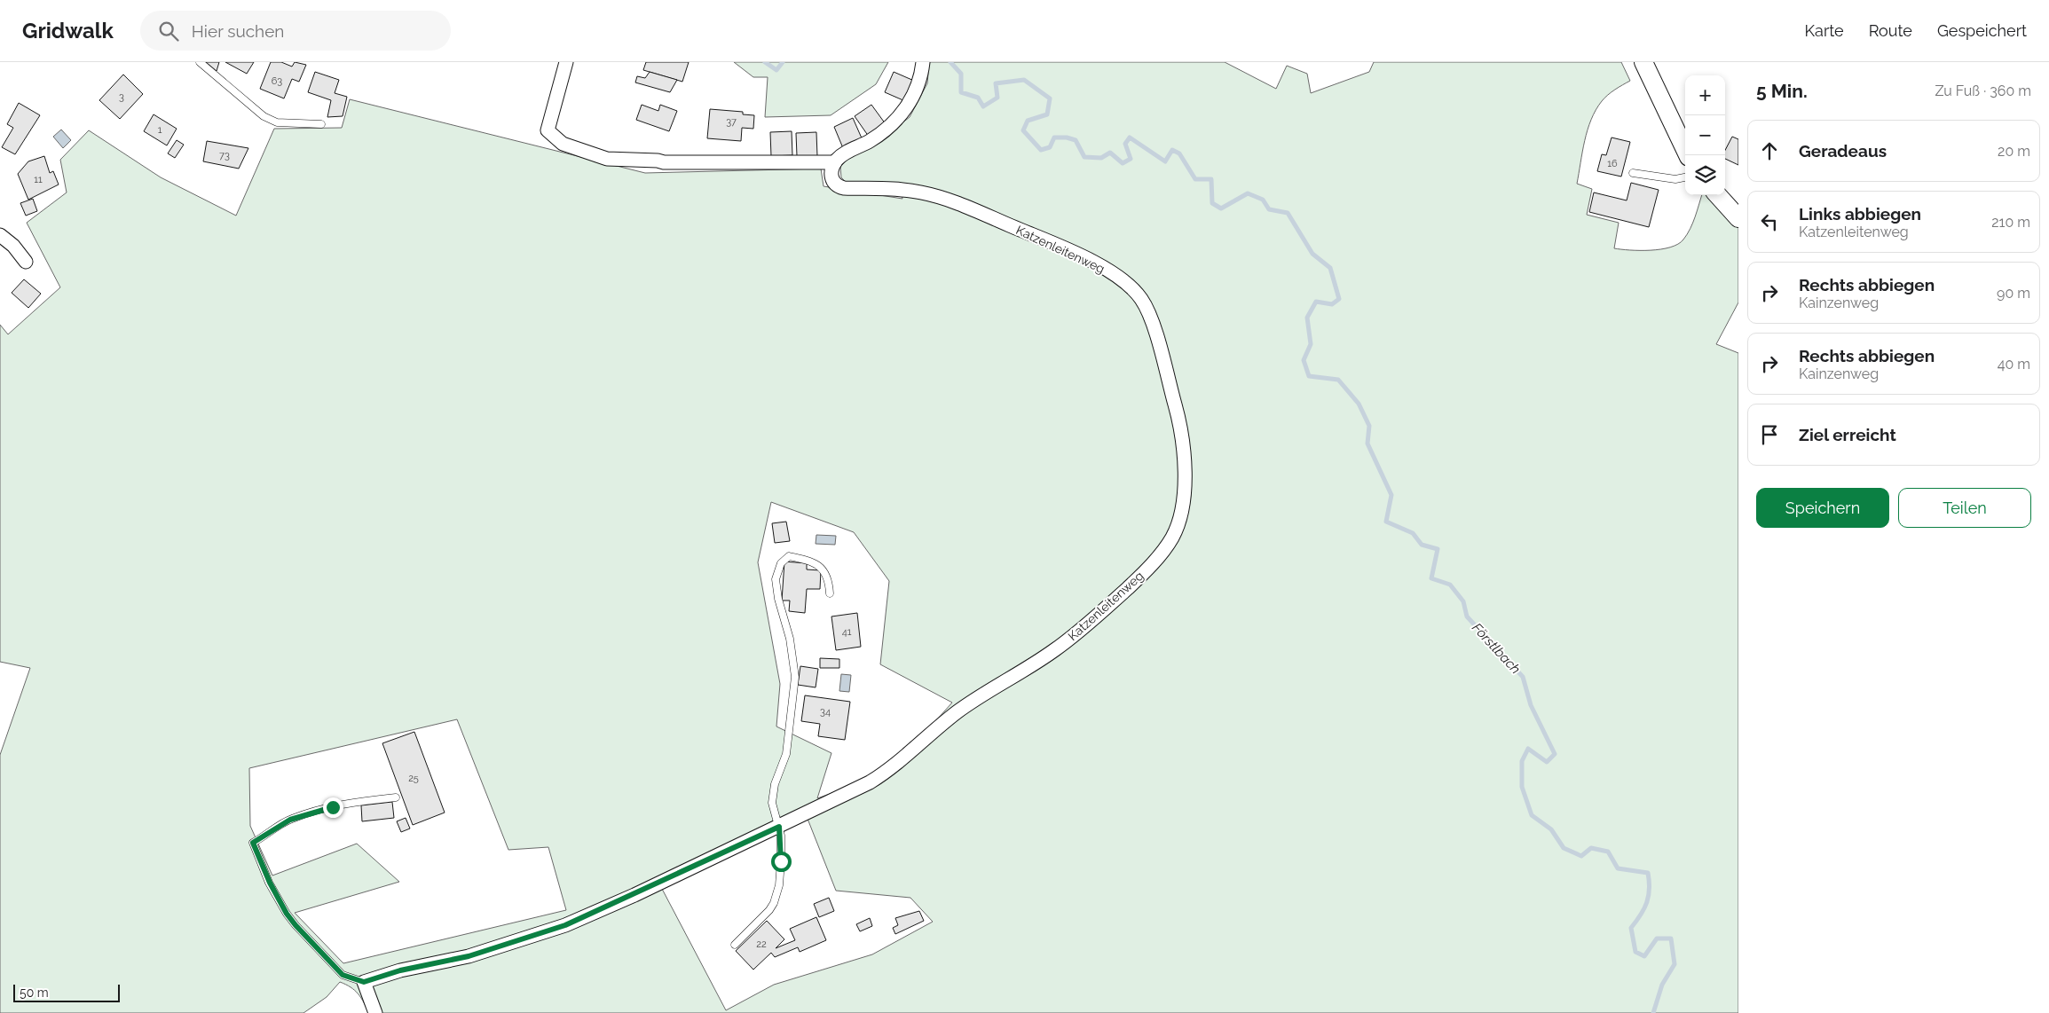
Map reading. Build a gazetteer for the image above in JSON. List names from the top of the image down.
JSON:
{
  "streets": {
    "street": ["Katzenleitenweg"]
  },
  "water": ["Förstlbach"],
  "house_numbers": [
    "63",
    "3",
    "37",
    "1",
    "73",
    "16",
    "11",
    "41",
    "34",
    "25",
    "22"
  ],
  "scale_bar": "50 m",
  "page": {
    "header": "Gridwalk",
    "search": "Hier suchen",
    "nav": ["Karte", "Route", "Gespeichert"],
    "heading": ["5 Min.", "Zu Fuß · 360 m"],
    "map_buttons": ["+", "−"],
    "list": [
      ["Geradeaus", "20 m"],
      ["Links abbiegen", "Katzenleitenweg", "210 m"],
      ["Rechts abbiegen", "Kainzenweg", "90 m"],
      ["Rechts abbiegen", "Kainzenweg", "40 m"],
      "Ziel erreicht"
    ],
    "buttons": ["Speichern", "Teilen"],
    "scale": "50 m"
  }
}
